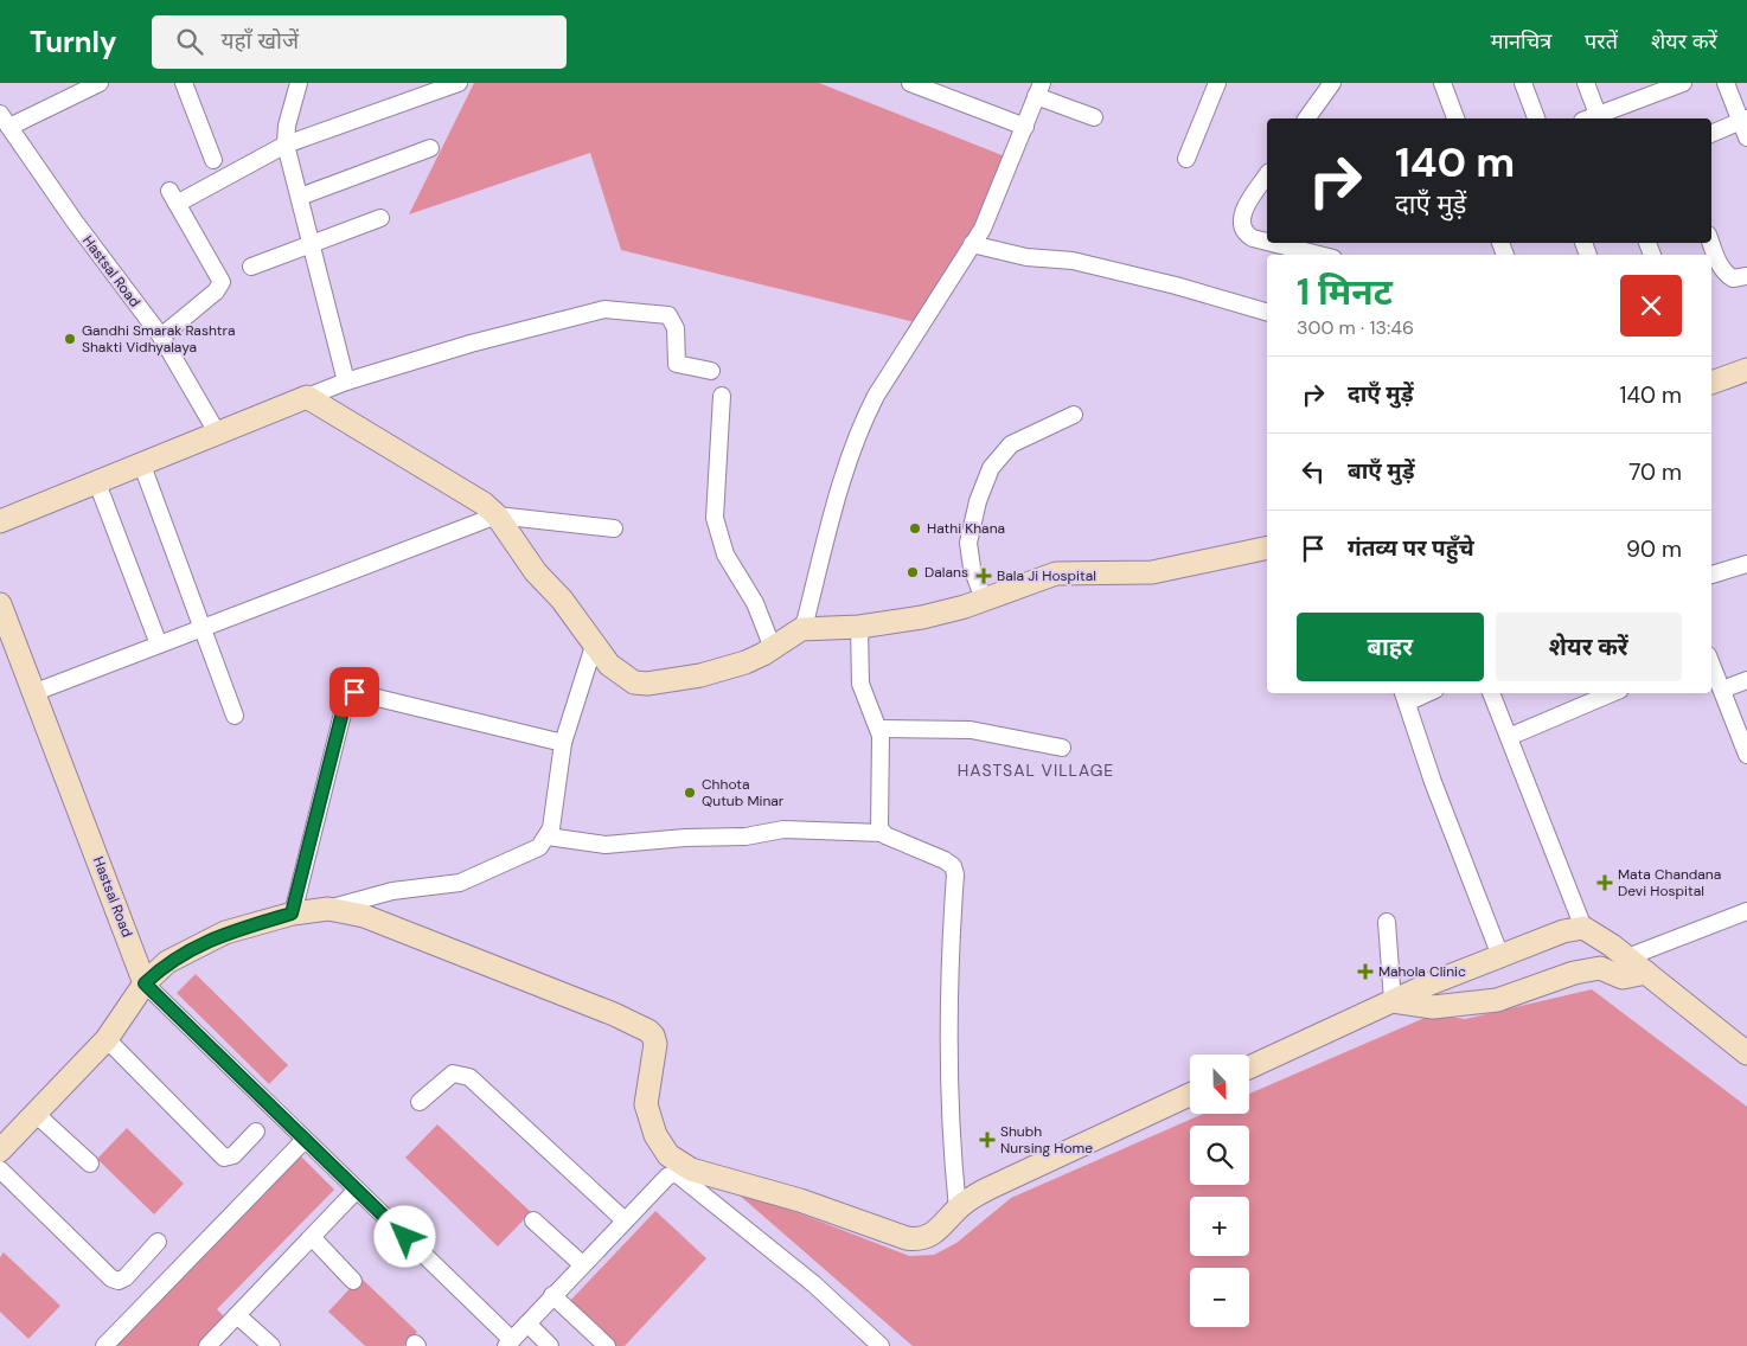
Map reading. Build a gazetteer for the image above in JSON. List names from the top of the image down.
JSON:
{
  "streets": {
    "street": ["Hastsal Road"]
  },
  "districts": ["HASTSAL VILLAGE"],
  "places": {
    "other": [
      "Gandhi Smarak Rashtra Shakti Vidhyalaya",
      "Hathi Khana",
      "Dalans",
      "Chhota Qutub Minar"
    ],
    "health": [
      "Bala Ji Hospital",
      "Mata Chandana Devi Hospital",
      "Mahola Clinic",
      "Shubh Nursing Home"
    ]
  },
  "north": "bottom",
  "page": {
    "header": "Turnly",
    "search": "यहाँ खोजें",
    "nav": ["मानचित्र", "परतें", "शेयर करें"],
    "turn": ["140 m", "दाएँ मुड़ें"],
    "heading": ["1 मिनट", "300 m · 13:46"],
    "list": [
      {
        "name": "दाएँ मुड़ें",
        "value": "140 m"
      },
      {
        "name": "बाएँ मुड़ें",
        "value": "70 m"
      },
      {
        "name": "गंतव्य पर पहुँचे",
        "value": "90 m"
      }
    ],
    "buttons": ["बाहर", "शेयर करें"],
    "map_buttons": ["+", "−"]
  }
}
